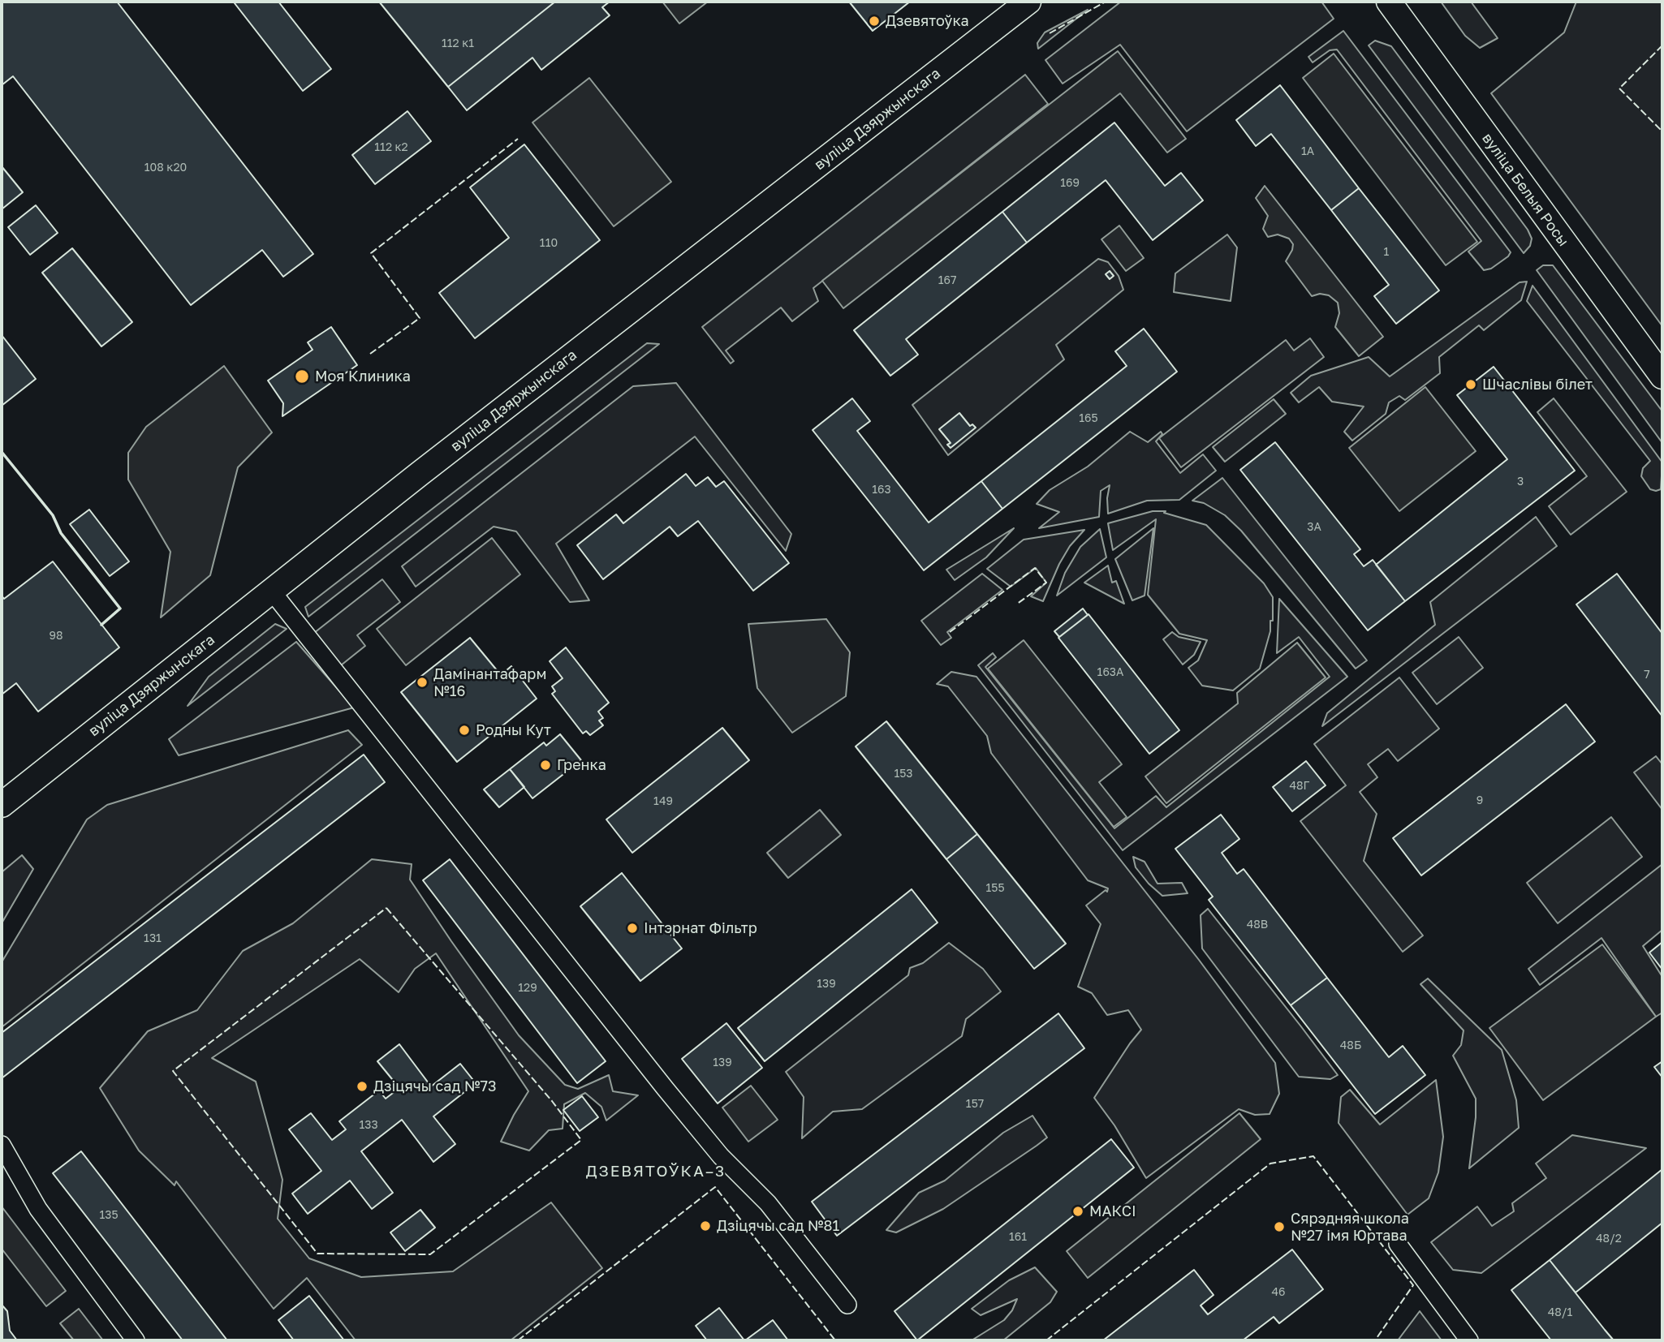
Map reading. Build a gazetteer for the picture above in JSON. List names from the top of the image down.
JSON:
{
  "streets": {
    "main road": ["вуліца Дзяржынскага", "вуліца Белыя Росы"]
  },
  "districts": ["ДЗЕВЯТОЎКА–3"],
  "places": [
    "Дзевятоўка",
    "Моя Клиника",
    "Шчаслівы білет",
    "Дамінантафарм №16",
    "Родны Кут",
    "Гренка",
    "Інтэрнат Фільтр",
    "Дзіцячы сад №73",
    "МАКСІ",
    "Дзіцячы сад №81",
    "Сярэдняя школа №27 імя Юртава"
  ],
  "house_numbers": [
    "112 к1",
    "112 к2",
    "1А",
    "108 к20",
    "169",
    "110",
    "1",
    "167",
    "165",
    "3",
    "163",
    "3А",
    "98",
    "163А",
    "7",
    "153",
    "48Г",
    "9",
    "149",
    "155",
    "48В",
    "131",
    "139",
    "129",
    "48Б",
    "139",
    "157",
    "133",
    "135",
    "161",
    "48/2",
    "46",
    "48/1"
  ]
}
